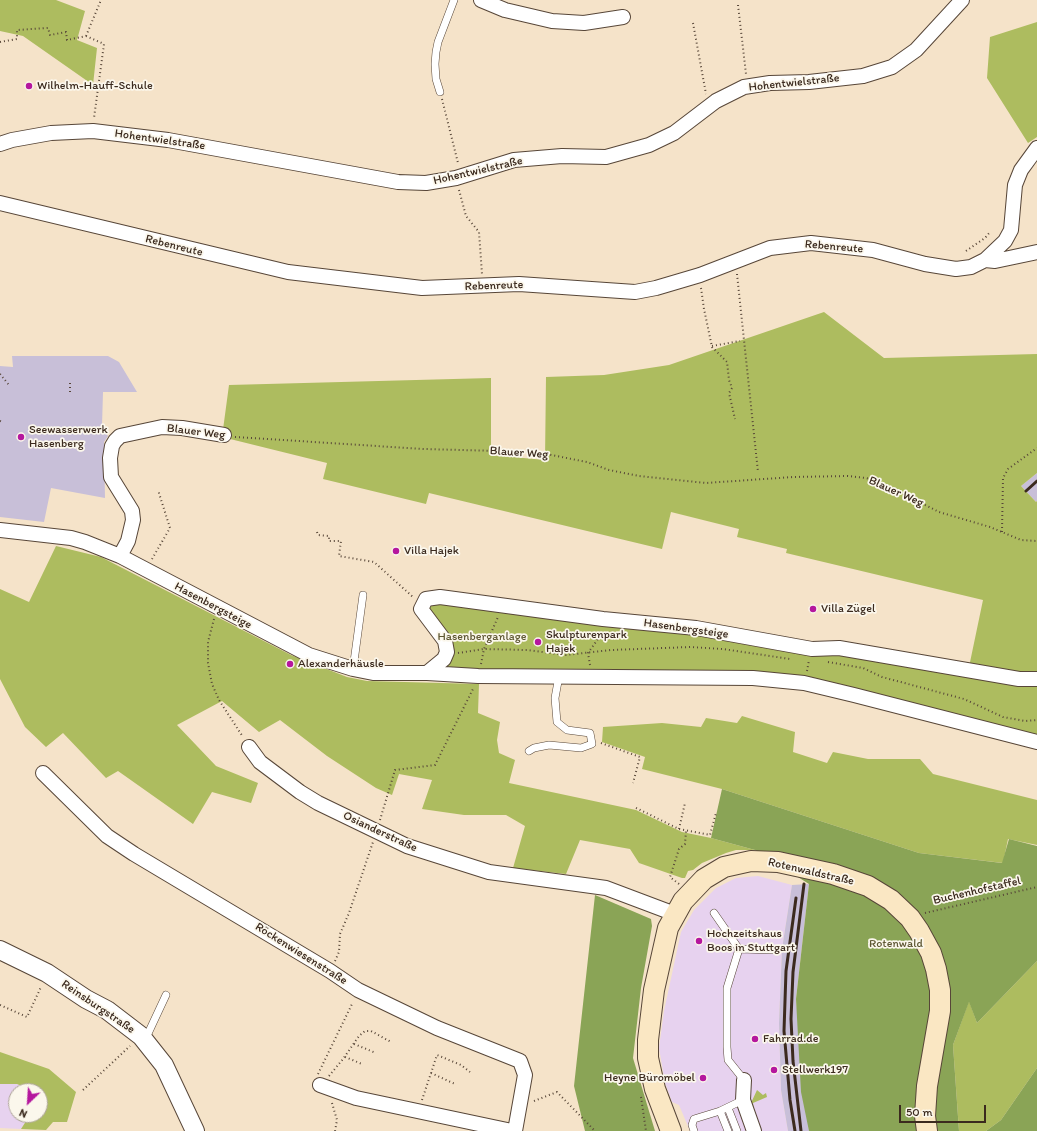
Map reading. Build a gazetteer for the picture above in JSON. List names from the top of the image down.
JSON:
{
  "streets": {
    "main road": ["Rotenwaldstraße"],
    "street": [
      "Hohentwielstraße",
      "Rebenreute",
      "Blauer Weg",
      "Hasenbergsteige",
      "Osianderstraße",
      "Röckenwiesenstraße",
      "Reinsburgstraße"
    ],
    "path": ["Buchenhofstaffel"]
  },
  "crossings": [
    ["Blauer Weg", "Hasenbergsteige"],
    ["Osianderstraße", "Rotenwaldstraße"]
  ],
  "parks": ["Hasenberganlage", "Rotenwald"],
  "places": [
    "Wilhelm-Hauff-Schule",
    "Seewasserwerk Hasenberg",
    "Villa Hajek",
    "Villa Zügel",
    "Skulpturenpark Hajek",
    "Alexanderhäusle",
    "Hochzeitshaus Boos in Stuttgart",
    "Fahrrad.de",
    "Stellwerk197",
    "Heyne Büromöbel"
  ],
  "scale_bar": "50 m",
  "north": "bottom left"
}
